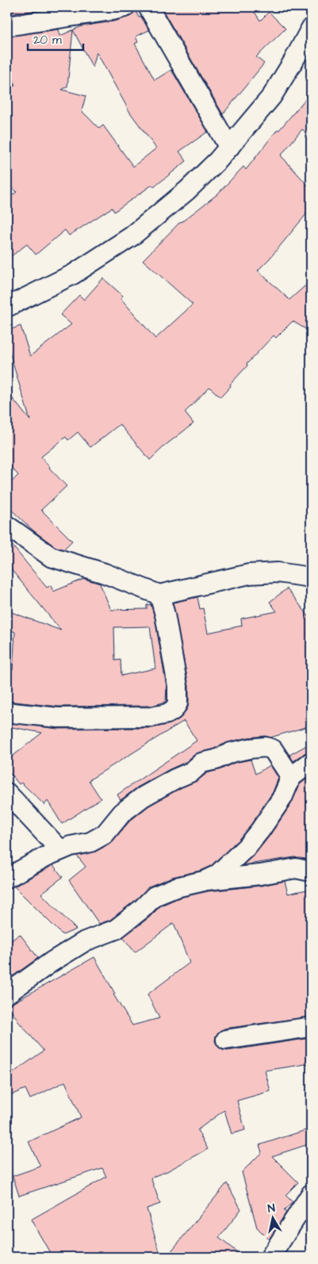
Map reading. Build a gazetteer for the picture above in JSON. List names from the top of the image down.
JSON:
{
  "scale_bar": "20 m",
  "north": "top"
}
